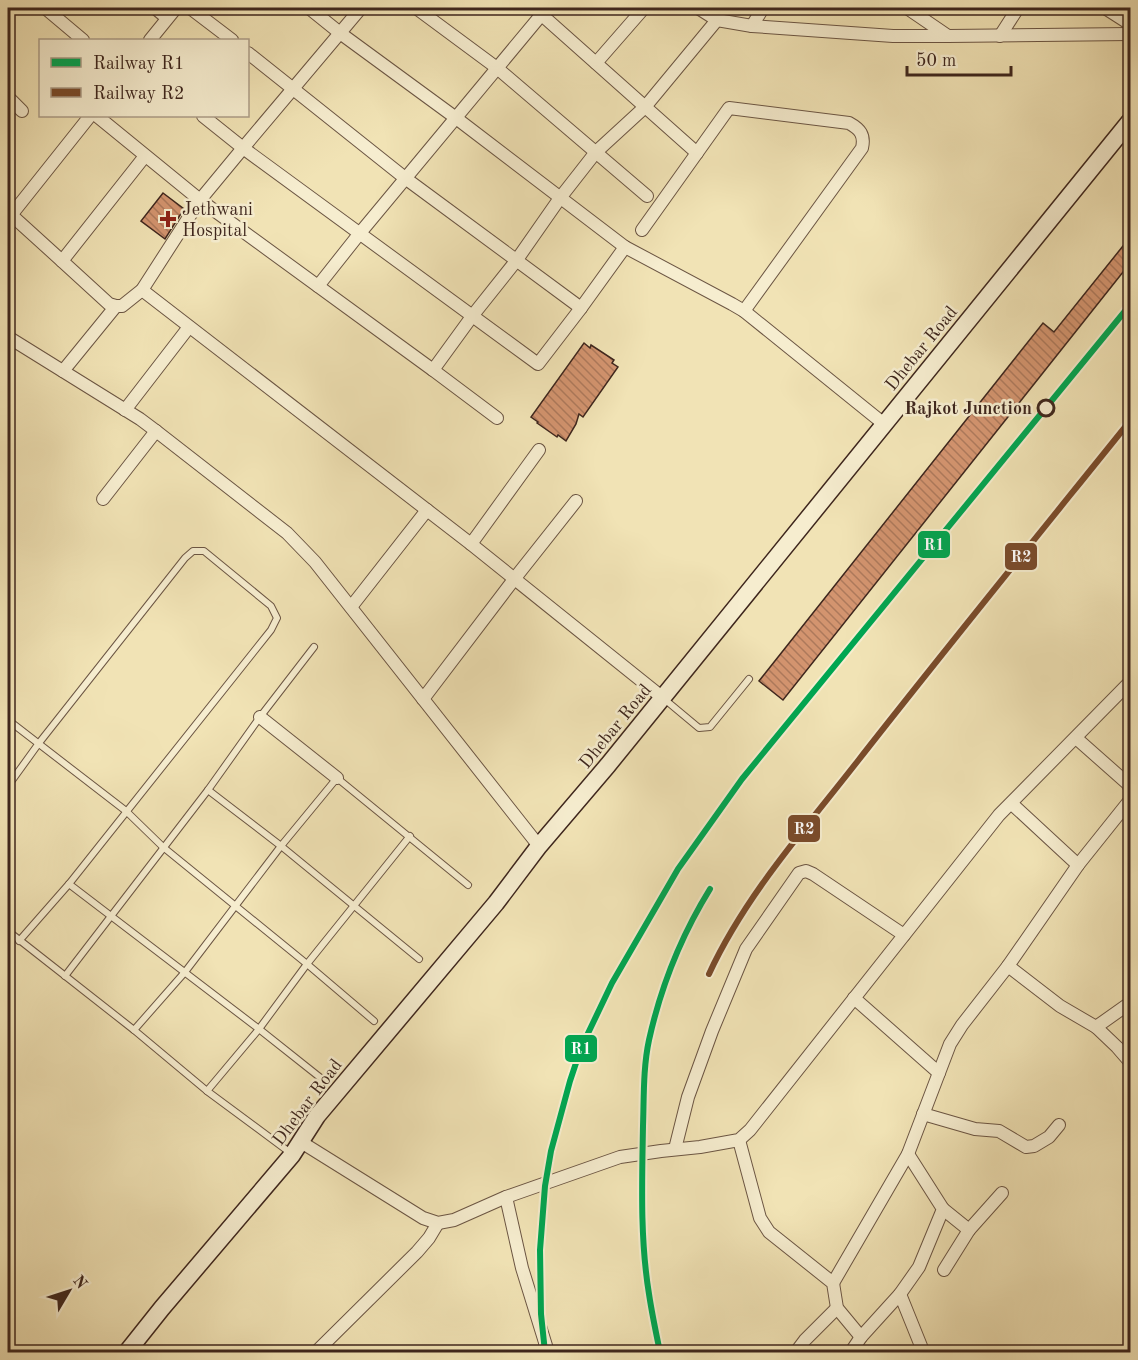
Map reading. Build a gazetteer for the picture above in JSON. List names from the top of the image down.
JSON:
{
  "streets": {
    "street": ["Dhebar Road"]
  },
  "places": {
    "health": ["Jethwani Hospital"],
    "other": ["Rajkot Junction"]
  },
  "lines": ["rail line R1", "rail line R2"],
  "legend": ["Railway R1", "Railway R2"],
  "scale_bar": "50 m",
  "north": "top right"
}
